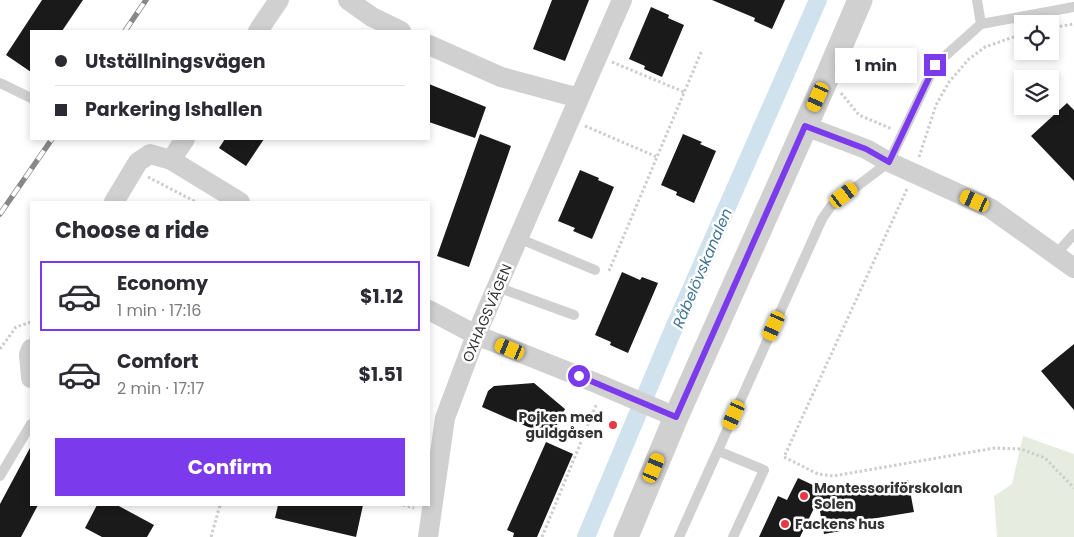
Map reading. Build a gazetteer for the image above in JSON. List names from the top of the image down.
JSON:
{
  "streets": {
    "street": ["OXHAGSVÄGEN"]
  },
  "water": ["Råbelövskanalen"],
  "places": ["Pojken med guldgåsen", "Montessoriförskolan Solen", "Fackens hus"],
  "page": {
    "banner": ["Utställningsvägen", "Parkering Ishallen"],
    "bubble": "1 min",
    "heading": "Choose a ride",
    "list": [
      {
        "name": "Economy",
        "note": "1 min · 17:16",
        "value": "$1.12"
      },
      {
        "name": "Comfort",
        "note": "2 min · 17:17",
        "value": "$1.51"
      }
    ],
    "buttons": "Confirm"
  }
}
